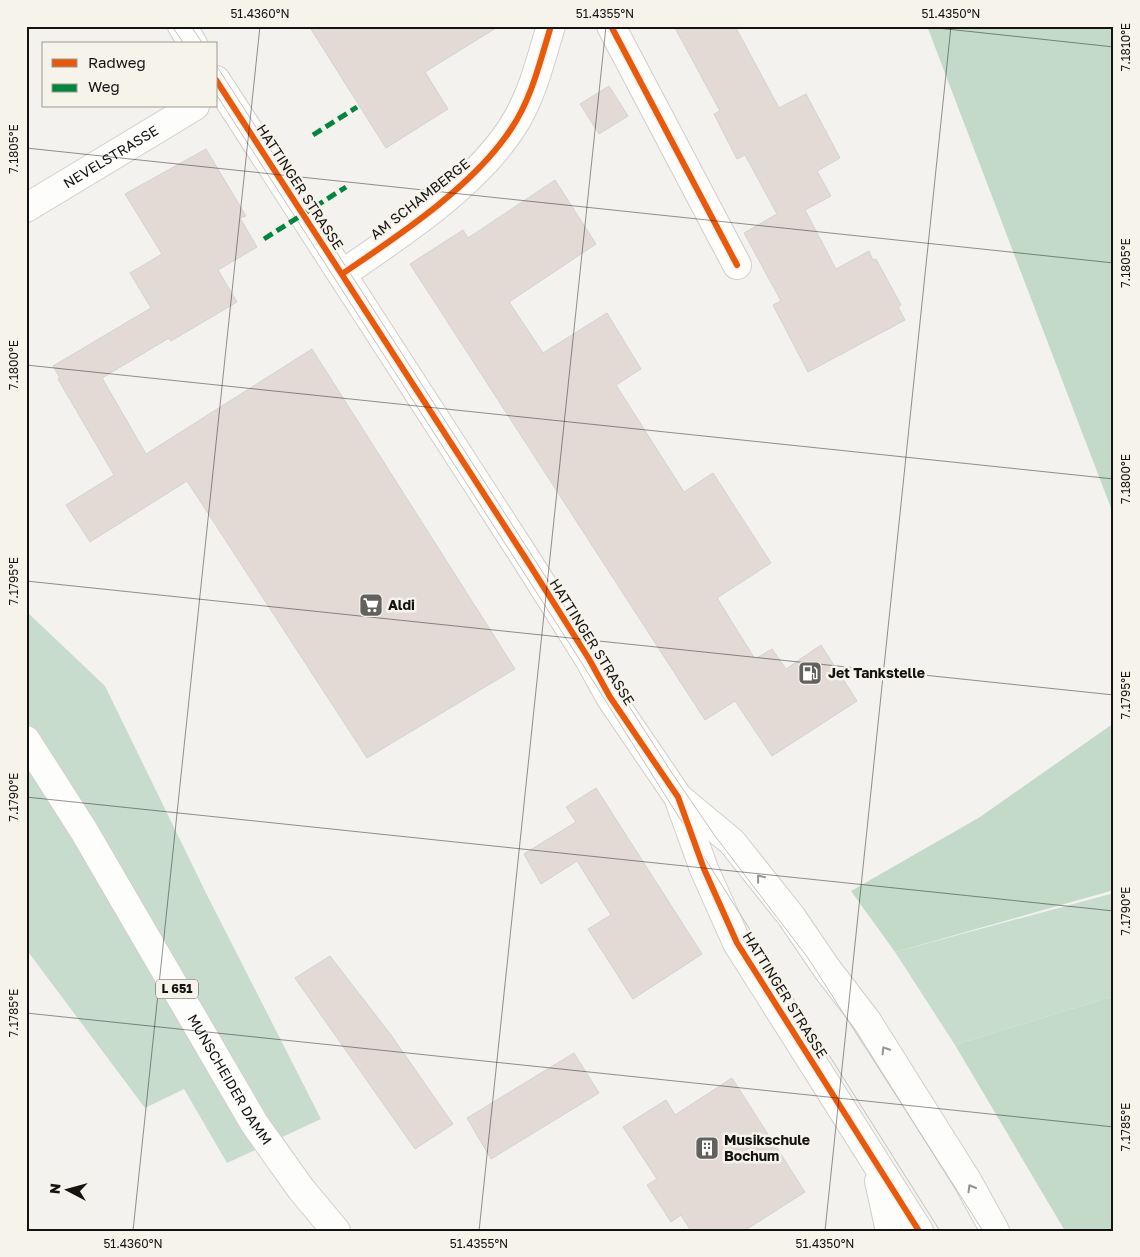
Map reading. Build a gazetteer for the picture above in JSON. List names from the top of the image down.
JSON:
{
  "streets": {
    "main road": [
      "NEVELSTRASSE",
      "HATTINGER STRASSE",
      "AM SCHAMBERGE",
      "L 651",
      "MUNSCHEIDER DAMM"
    ]
  },
  "crossings": [
    ["HATTINGER STRASSE", "AM SCHAMBERGE"]
  ],
  "places": {
    "supermarket": ["Aldi"],
    "fuel station": ["Jet Tankstelle"],
    "building": ["Musikschule Bochum"]
  },
  "legend": ["Radweg", "Weg"],
  "north": "left",
  "coordinates": [
    "51.4360°N",
    "51.4355°N",
    "51.4350°N",
    "7.1810°E",
    "7.1805°E",
    "7.1800°E",
    "7.1795°E",
    "7.1790°E",
    "7.1785°E"
  ]
}
